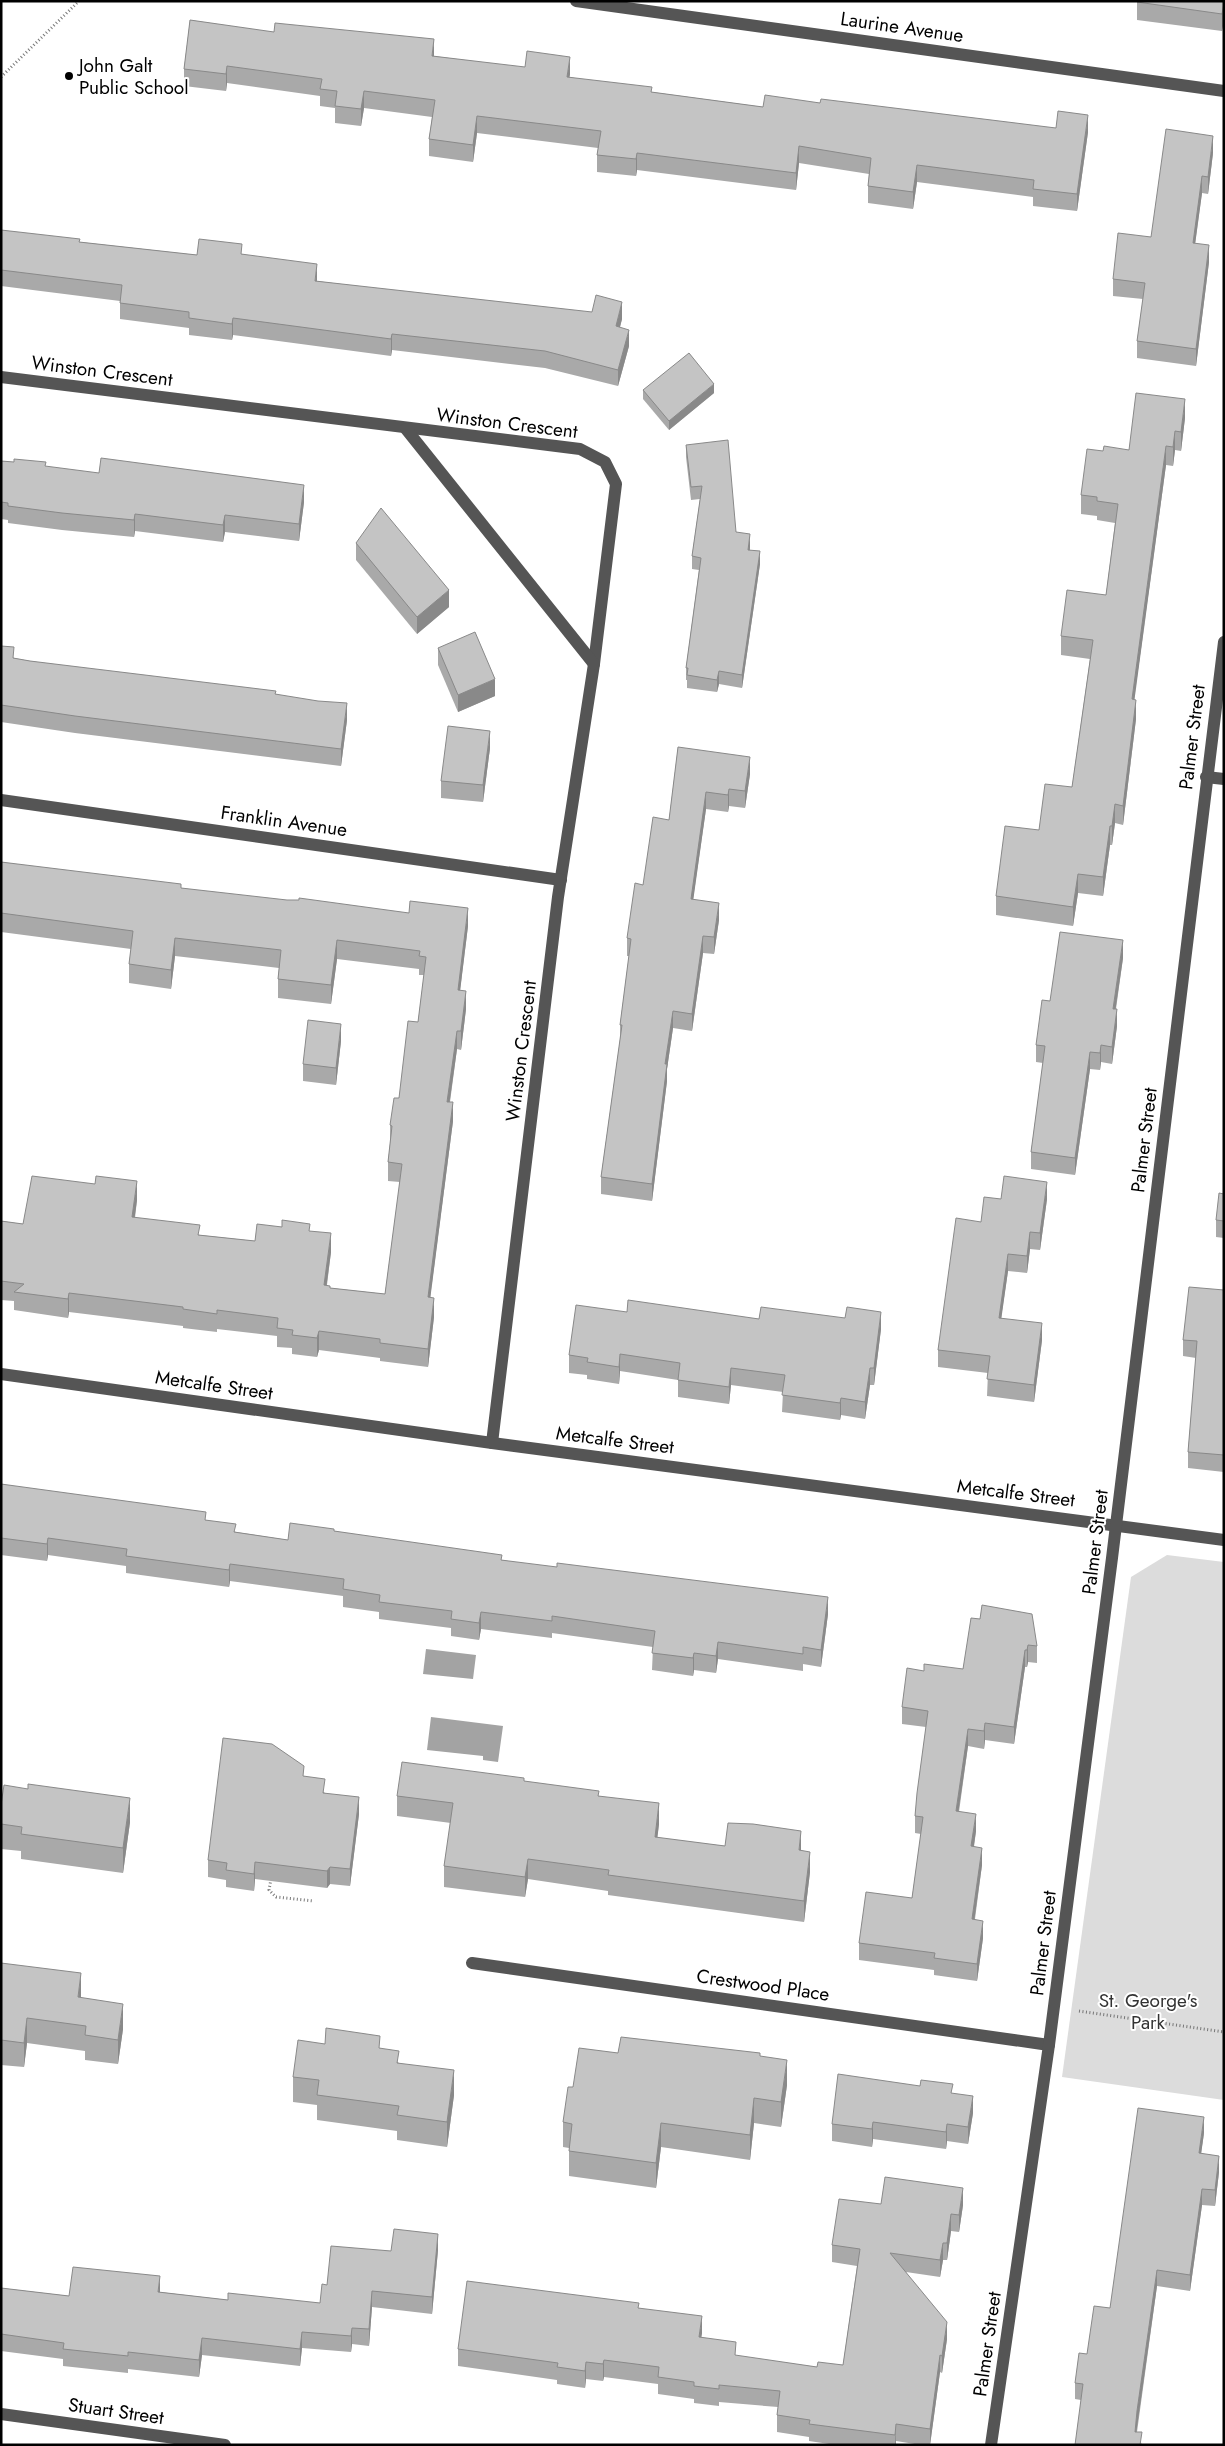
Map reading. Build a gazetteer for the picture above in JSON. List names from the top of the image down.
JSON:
{
  "streets": {
    "street": [
      "Laurine Avenue",
      "Winston Crescent",
      "Palmer Street",
      "Franklin Avenue",
      "Metcalfe Street",
      "Crestwood Place",
      "Stuart Street"
    ]
  },
  "crossings": [
    ["Winston Crescent", "Franklin Avenue"],
    ["Winston Crescent", "Metcalfe Street"],
    ["Palmer Street", "Metcalfe Street"],
    ["Palmer Street", "Crestwood Place"]
  ],
  "parks": ["St. George's Park"],
  "places": ["John Galt Public School"]
}
